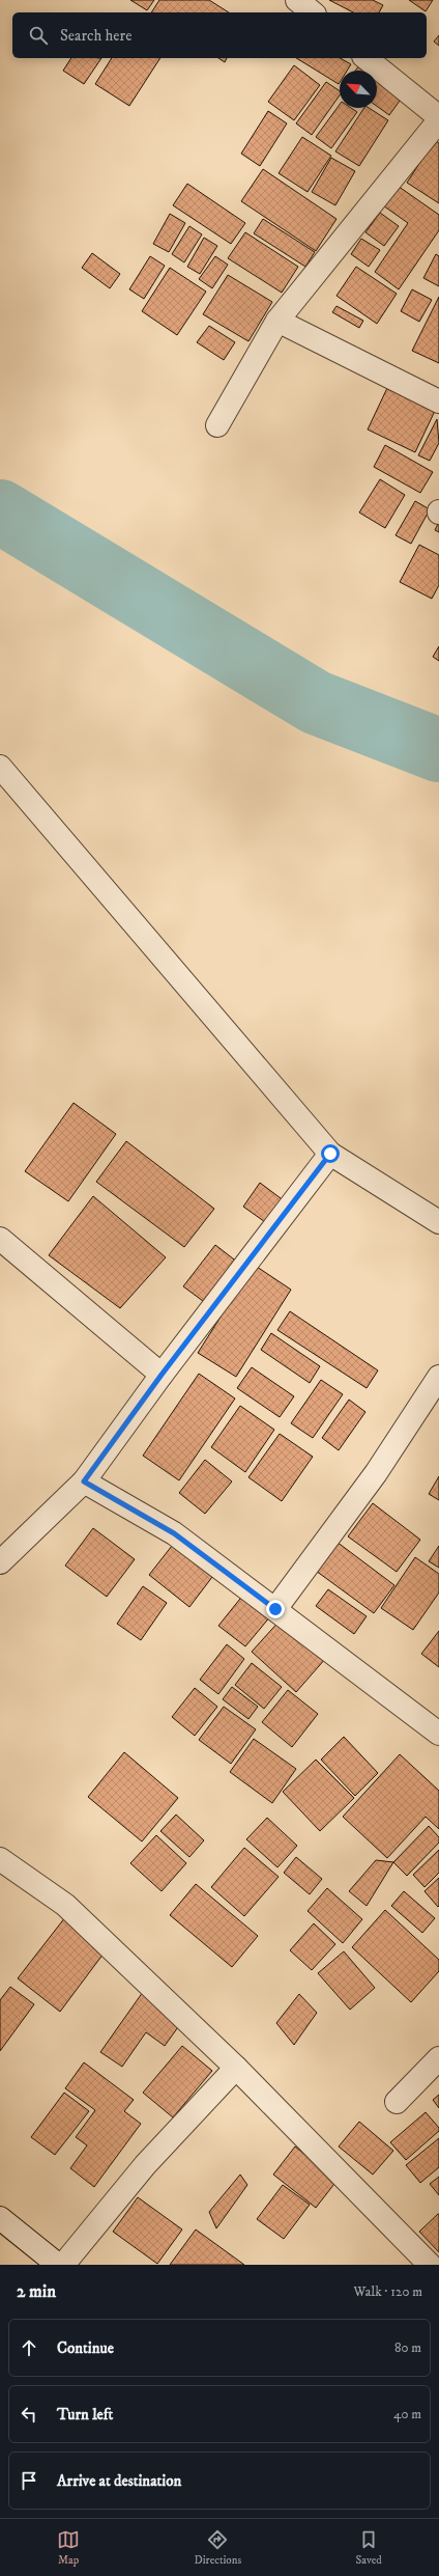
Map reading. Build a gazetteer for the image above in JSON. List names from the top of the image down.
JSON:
{
  "north": "top left",
  "page": {
    "search": "Search here",
    "heading": ["2 min", "Walk · 120 m"],
    "list": [
      ["Continue", "80 m"],
      ["Turn left", "40 m"],
      "Arrive at destination"
    ],
    "nav": ["Map", "Directions", "Saved"]
  }
}
